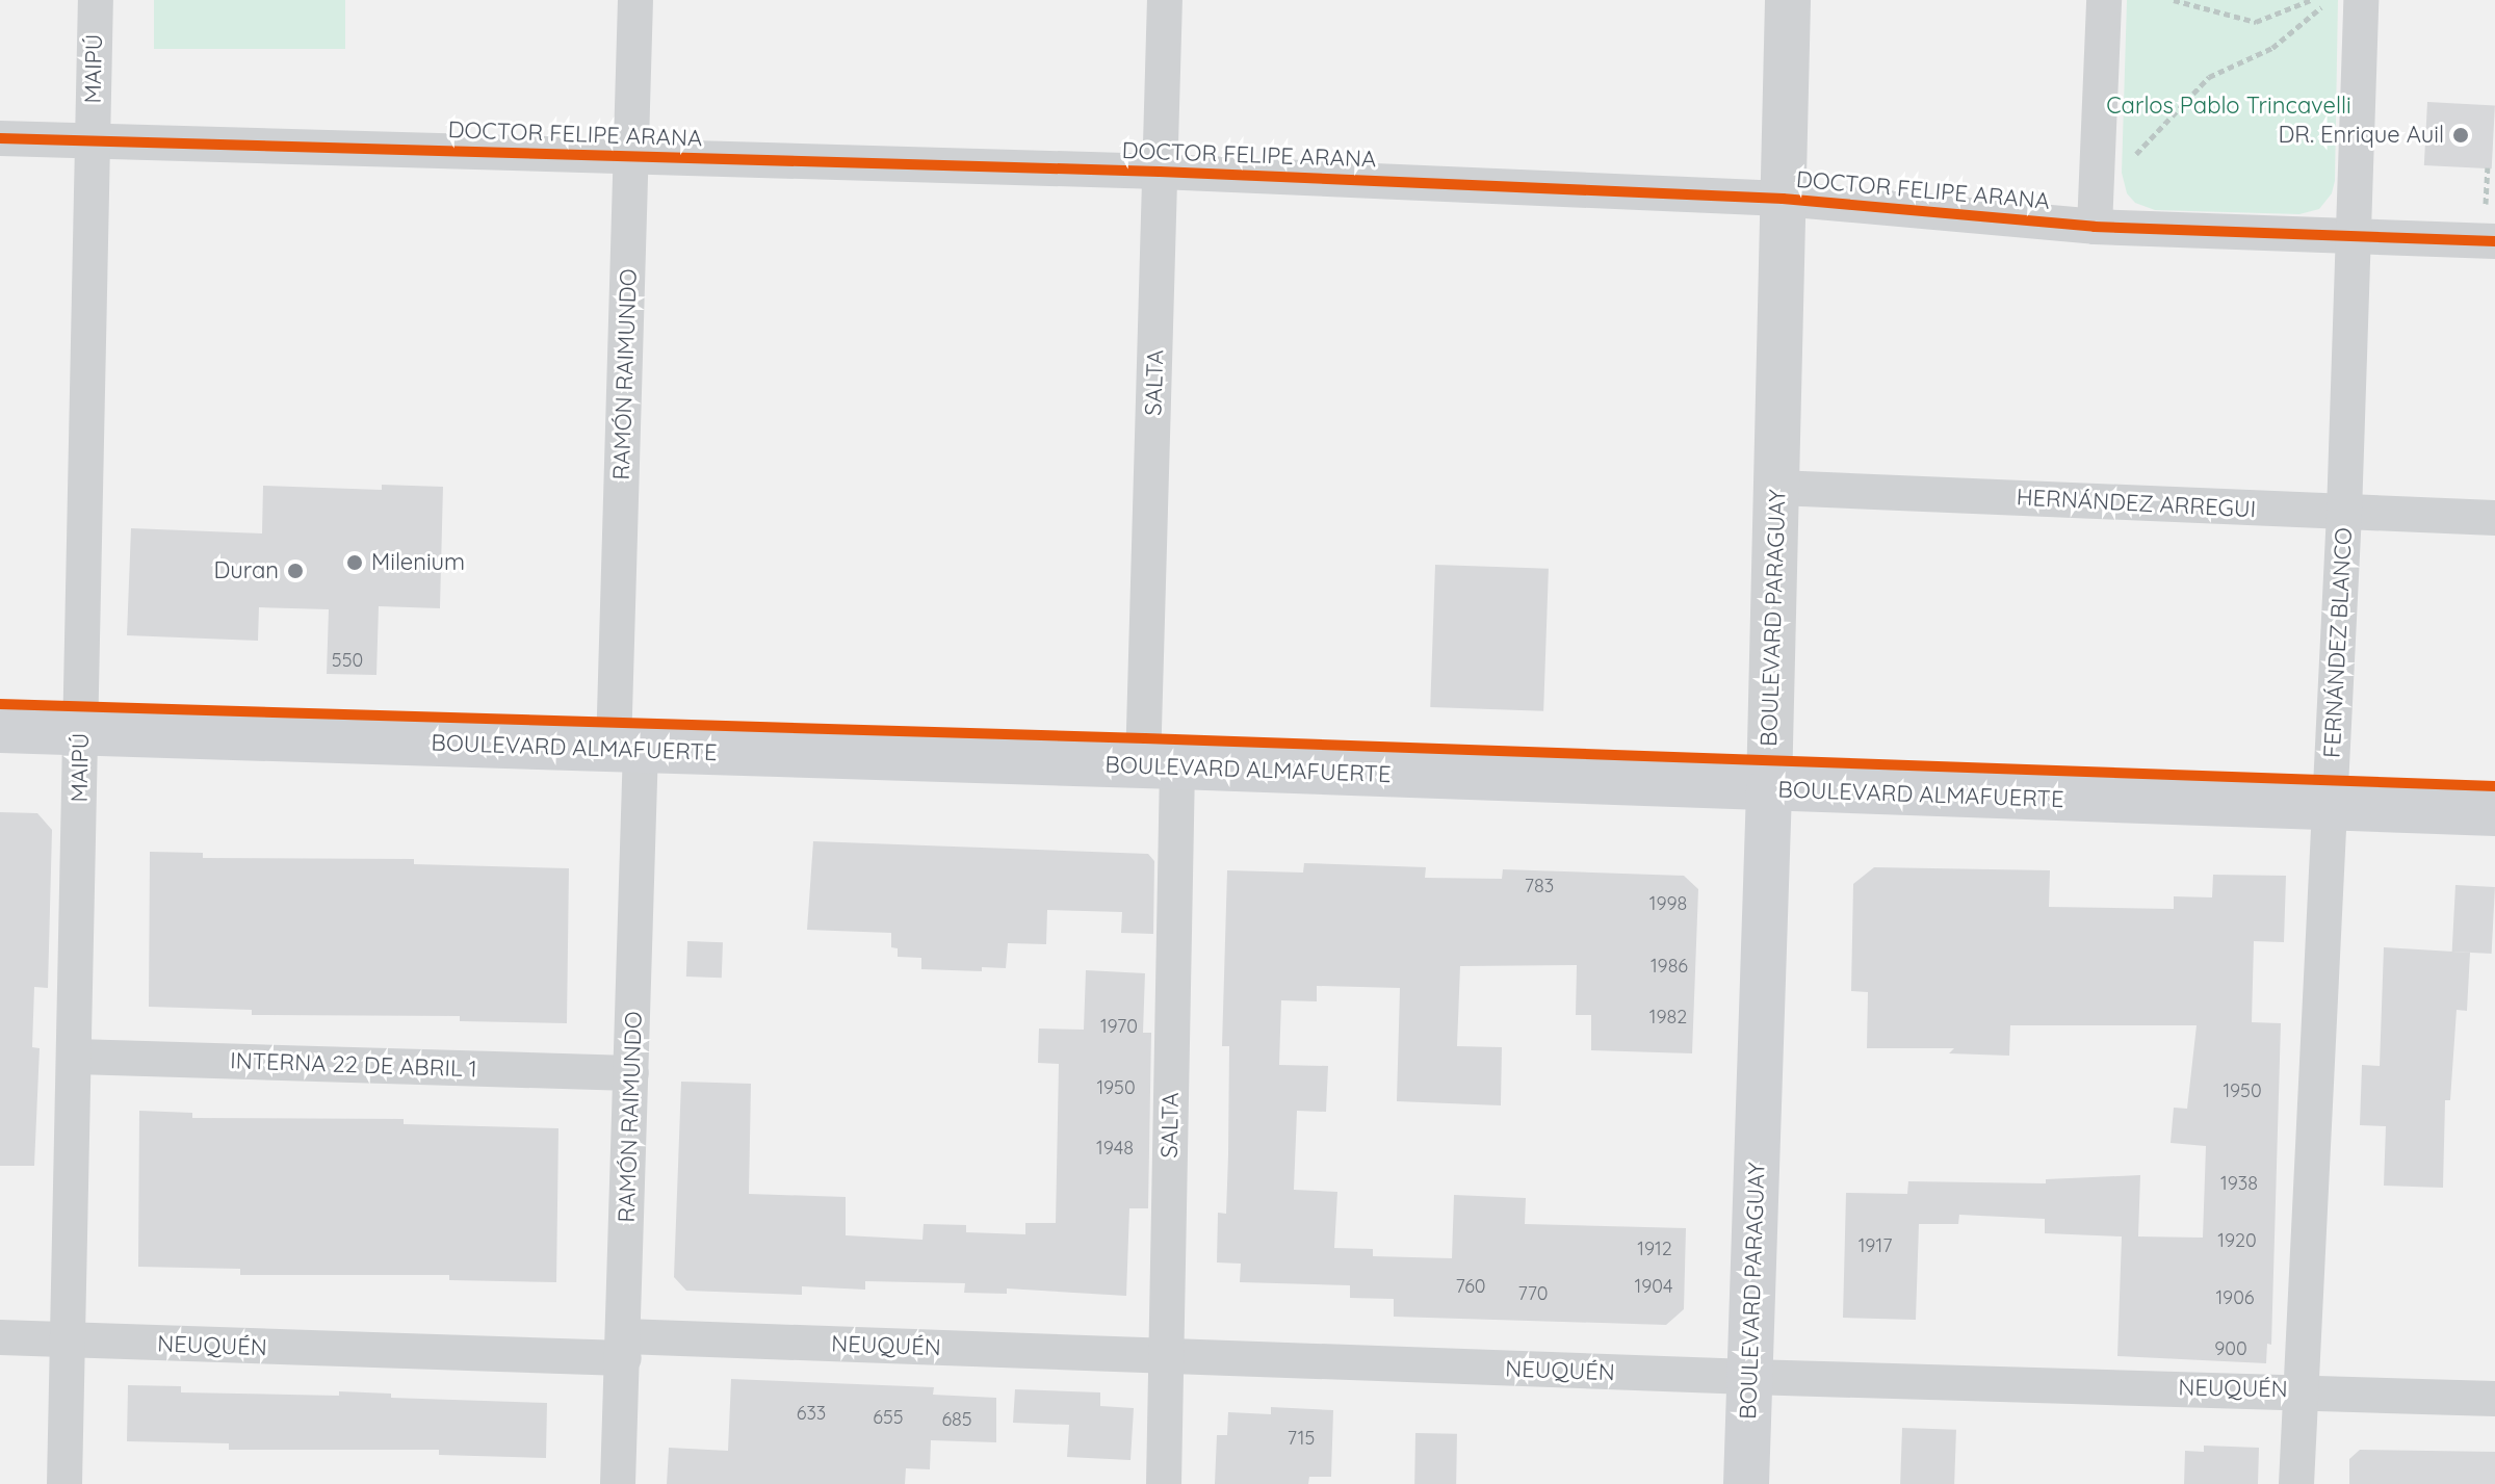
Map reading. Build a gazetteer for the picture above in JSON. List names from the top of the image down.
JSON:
{
  "streets": {
    "main road": ["BOULEVARD PARAGUAY", "BOULEVARD ALMAFUERTE"],
    "street": [
      "MAIPÚ",
      "DOCTOR FELIPE ARANA",
      "RAMÓN RAIMUNDO",
      "SALTA",
      "HERNÁNDEZ ARREGUI",
      "FERNÁNDEZ BLANCO",
      "INTERNA 22 DE ABRIL 1",
      "NEUQUÉN"
    ]
  },
  "crossings": [
    ["MAIPÚ", "DOCTOR FELIPE ARANA"],
    ["MAIPÚ", "BOULEVARD ALMAFUERTE"],
    ["MAIPÚ", "INTERNA 22 DE ABRIL 1"],
    ["MAIPÚ", "NEUQUÉN"],
    ["DOCTOR FELIPE ARANA", "RAMÓN RAIMUNDO"],
    ["DOCTOR FELIPE ARANA", "SALTA"],
    ["DOCTOR FELIPE ARANA", "BOULEVARD PARAGUAY"],
    ["DOCTOR FELIPE ARANA", "FERNÁNDEZ BLANCO"],
    ["RAMÓN RAIMUNDO", "BOULEVARD ALMAFUERTE"],
    ["RAMÓN RAIMUNDO", "INTERNA 22 DE ABRIL 1"],
    ["RAMÓN RAIMUNDO", "NEUQUÉN"],
    ["SALTA", "BOULEVARD ALMAFUERTE"],
    ["SALTA", "NEUQUÉN"],
    ["HERNÁNDEZ ARREGUI", "BOULEVARD PARAGUAY"],
    ["HERNÁNDEZ ARREGUI", "FERNÁNDEZ BLANCO"],
    ["BOULEVARD PARAGUAY", "BOULEVARD ALMAFUERTE"],
    ["BOULEVARD PARAGUAY", "NEUQUÉN"],
    ["FERNÁNDEZ BLANCO", "BOULEVARD ALMAFUERTE"],
    ["FERNÁNDEZ BLANCO", "NEUQUÉN"]
  ],
  "parks": ["Carlos Pablo Trincavelli"],
  "places": ["DR. Enrique Auil", "Milenium", "Duran"],
  "house_numbers": [
    "550",
    "783",
    "1998",
    "1986",
    "1982",
    "1970",
    "1950",
    "1950",
    "1948",
    "1938",
    "1920",
    "1917",
    "1912",
    "760",
    "1904",
    "770",
    "1906",
    "900",
    "633",
    "655",
    "685",
    "715"
  ]
}
